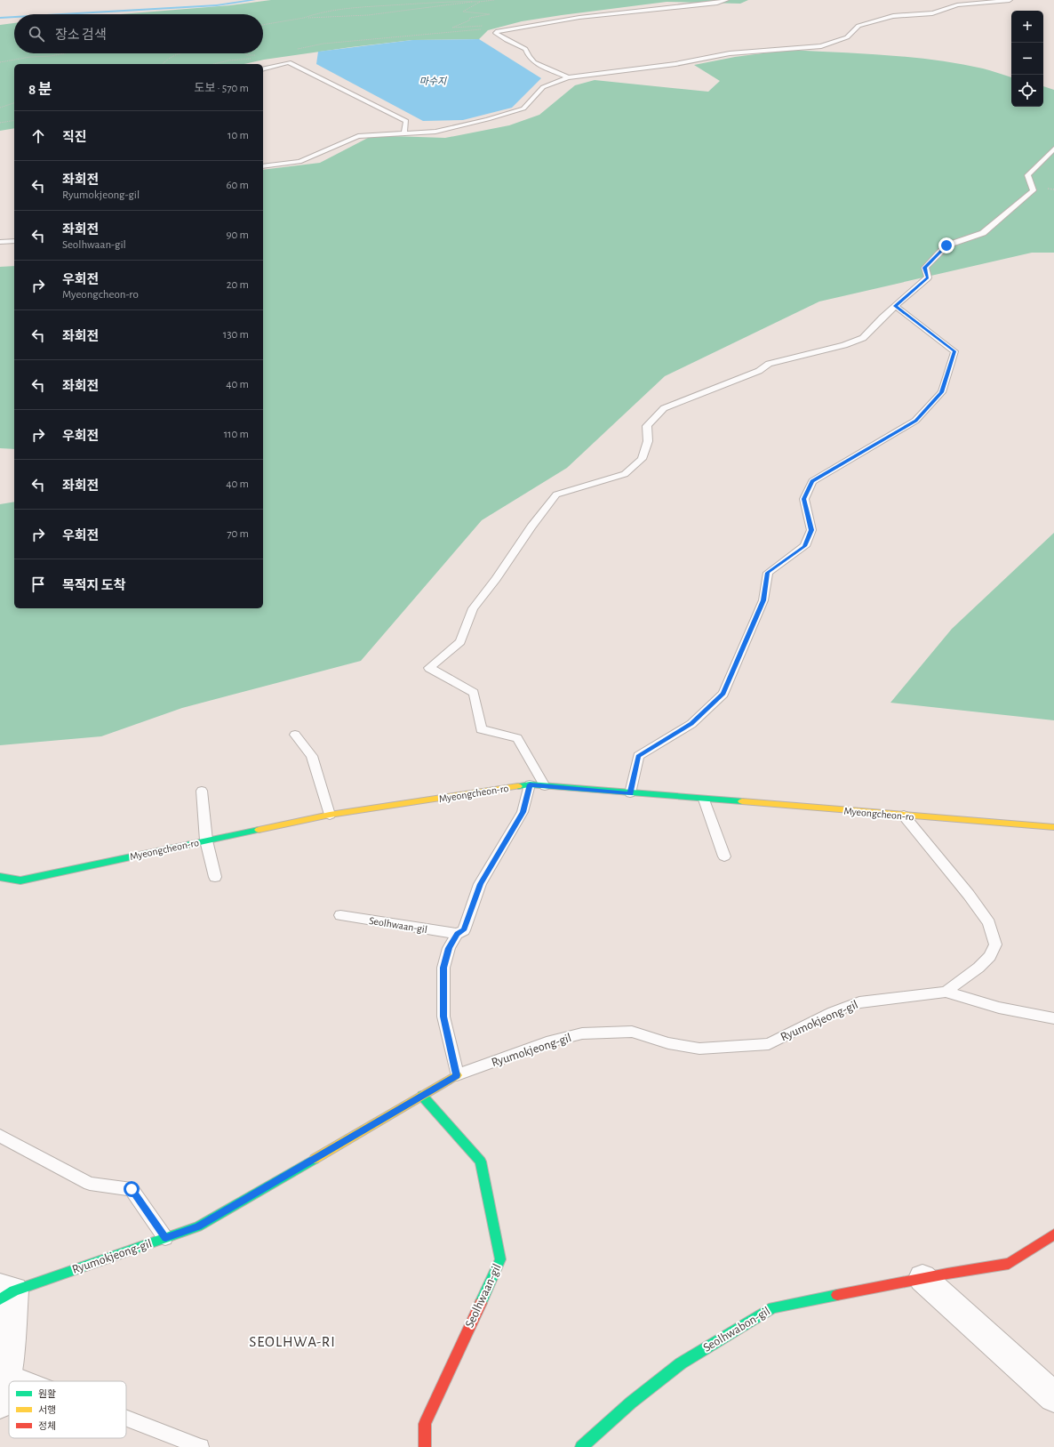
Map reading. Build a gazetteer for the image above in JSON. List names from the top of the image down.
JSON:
{
  "streets": {
    "street": [
      "Myeongcheon-ro",
      "Seolhwaan-gil",
      "Ryumokjeong-gil",
      "Seolhwabon-gil"
    ]
  },
  "crossings": [
    ["Myeongcheon-ro", "Ryumokjeong-gil"],
    ["Seolhwaan-gil", "Ryumokjeong-gil"]
  ],
  "districts": ["SEOLHWA-RI"],
  "water": ["마수지"],
  "legend": ["원활", "서행", "정체"],
  "page": {
    "map_buttons": ["+", "−"],
    "search": "장소 검색",
    "heading": ["8 분", "도보 · 570 m"],
    "list": [
      ["직진", "10 m"],
      ["좌회전", "Ryumokjeong-gil", "60 m"],
      ["좌회전", "Seolhwaan-gil", "90 m"],
      ["우회전", "Myeongcheon-ro", "20 m"],
      ["좌회전", "130 m"],
      ["좌회전", "40 m"],
      ["우회전", "110 m"],
      ["좌회전", "40 m"],
      ["우회전", "70 m"],
      "목적지 도착"
    ]
  }
}
